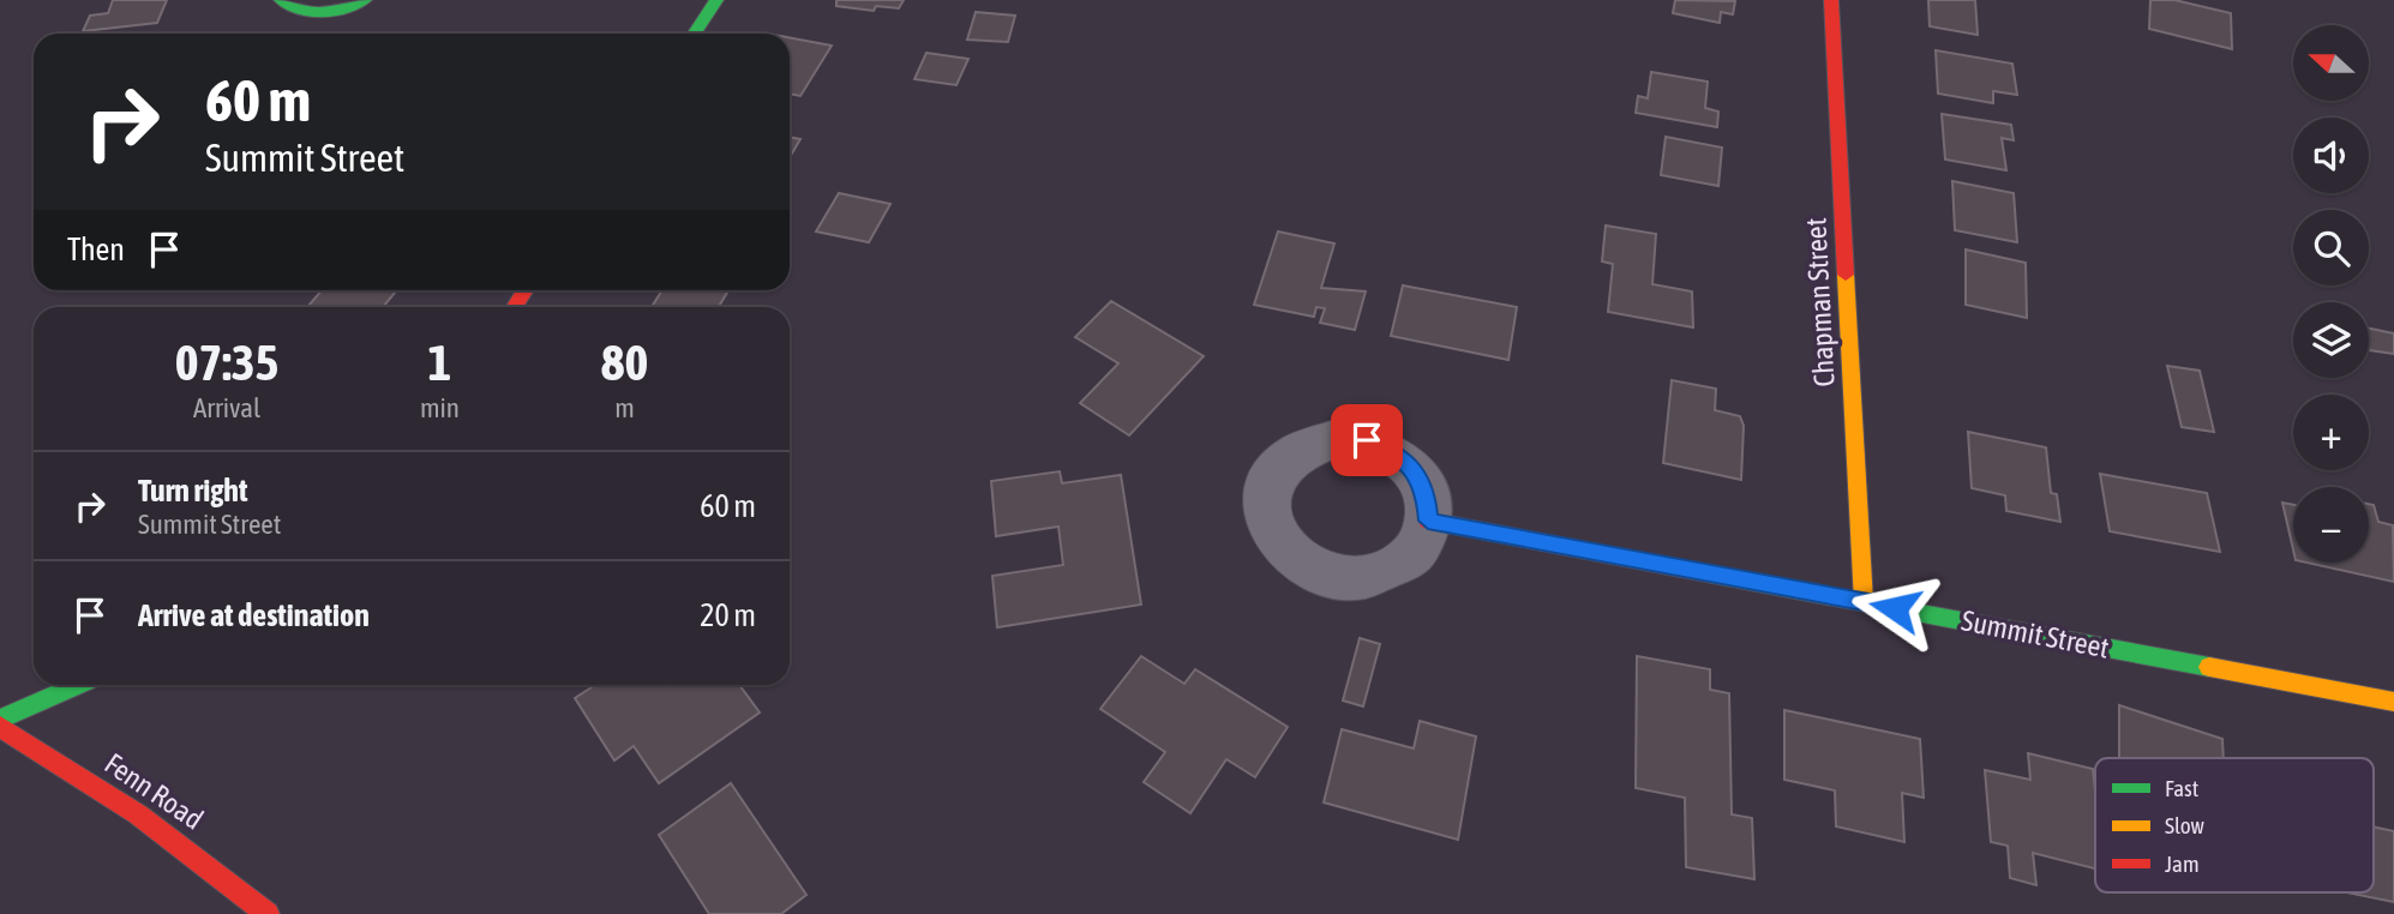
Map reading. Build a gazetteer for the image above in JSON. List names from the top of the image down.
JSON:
{
  "streets": {
    "street": ["Chapman Street", "Summit Street", "Fenn Road"]
  },
  "crossings": [
    ["Chapman Street", "Summit Street"]
  ],
  "legend": ["Fast", "Slow", "Jam"],
  "north": "left",
  "page": {
    "map_buttons": ["+", "−"],
    "turn": ["60 m", "Summit Street"],
    "then": "Then",
    "eta": [
      "07:35",
      "Arrival",
      "1",
      "min",
      "80",
      "m"
    ],
    "list": [
      {
        "name": "Turn right",
        "note": "Summit Street",
        "value": "60 m"
      },
      {
        "name": "Arrive at destination",
        "value": "20 m"
      }
    ]
  }
}
